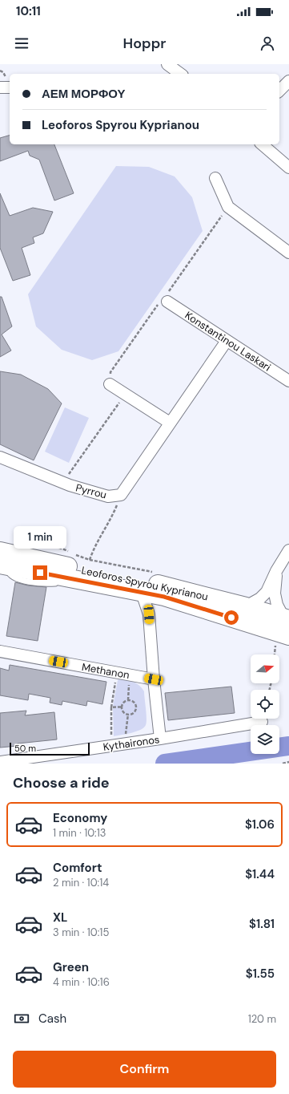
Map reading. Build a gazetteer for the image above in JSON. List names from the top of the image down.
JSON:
{
  "streets": {
    "main road": ["Leoforos Spyrou Kyprianou"],
    "street": [
      "Konstantinou Laskari",
      "Pyrrou",
      "Methanon",
      "Kythaironos"
    ]
  },
  "crossings": [
    ["Konstantinou Laskari", "Pyrrou"]
  ],
  "scale_bar": "50 m",
  "north": "right",
  "page": {
    "status": "10:11",
    "header": "Hoppr",
    "banner": ["ΑΕΜ ΜΟΡΦΟΥ", "Leoforos Spyrou Kyprianou"],
    "bubble": "1 min",
    "scale": "50 m",
    "heading": "Choose a ride",
    "list": [
      {
        "name": "Economy",
        "note": "1 min · 10:13",
        "value": "$1.06"
      },
      {
        "name": "Comfort",
        "note": "2 min · 10:14",
        "value": "$1.44"
      },
      {
        "name": "XL",
        "note": "3 min · 10:15",
        "value": "$1.81"
      },
      {
        "name": "Green",
        "note": "4 min · 10:16",
        "value": "$1.55"
      }
    ],
    "pay": ["Cash", "120 m"],
    "buttons": "Confirm"
  }
}
